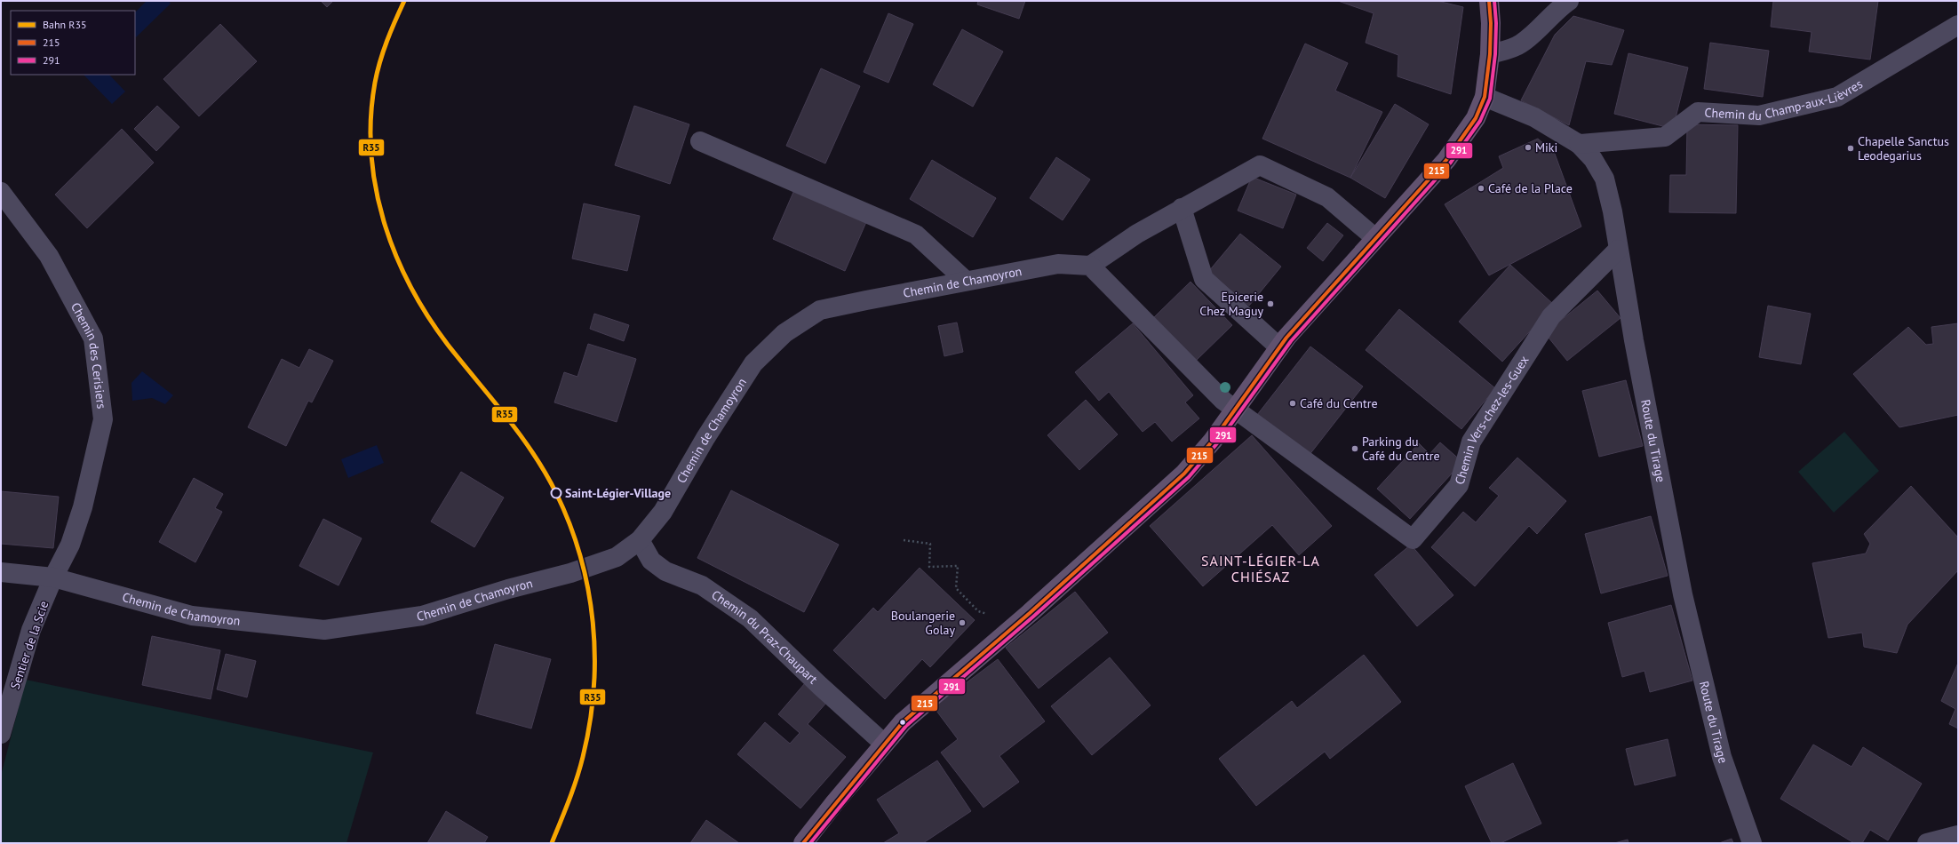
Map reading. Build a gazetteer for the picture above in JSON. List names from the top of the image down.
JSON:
{
  "streets": {
    "street": [
      "Chemin du Champ-aux-Lièvres",
      "Chemin de Chamoyron",
      "Chemin des Cerisiers",
      "Chemin Vers-chez-les-Guex",
      "Route du Tirage",
      "Chemin du Praz-Chaupart",
      "Sentier de la Scie"
    ]
  },
  "crossings": [
    ["Chemin du Champ-aux-Lièvres", "Route du Tirage"],
    ["Chemin de Chamoyron", "Chemin des Cerisiers"],
    ["Chemin de Chamoyron", "Chemin du Praz-Chaupart"],
    ["Chemin de Chamoyron", "Sentier de la Scie"],
    ["Chemin des Cerisiers", "Sentier de la Scie"],
    ["Chemin Vers-chez-les-Guex", "Route du Tirage"]
  ],
  "districts": ["SAINT-LÉGIER-LA CHIÉSAZ"],
  "places": [
    "Miki",
    "Chapelle Sanctus Leodegarius",
    "Café de la Place",
    "Epicerie Chez Maguy",
    "Café du Centre",
    "Parking du Café du Centre",
    "Saint-Légier-Village",
    "Boulangerie Golay"
  ],
  "lines": ["rail line R35", "transit line 215", "transit line 291"],
  "legend": ["Bahn R35", "215", "291"]
}
